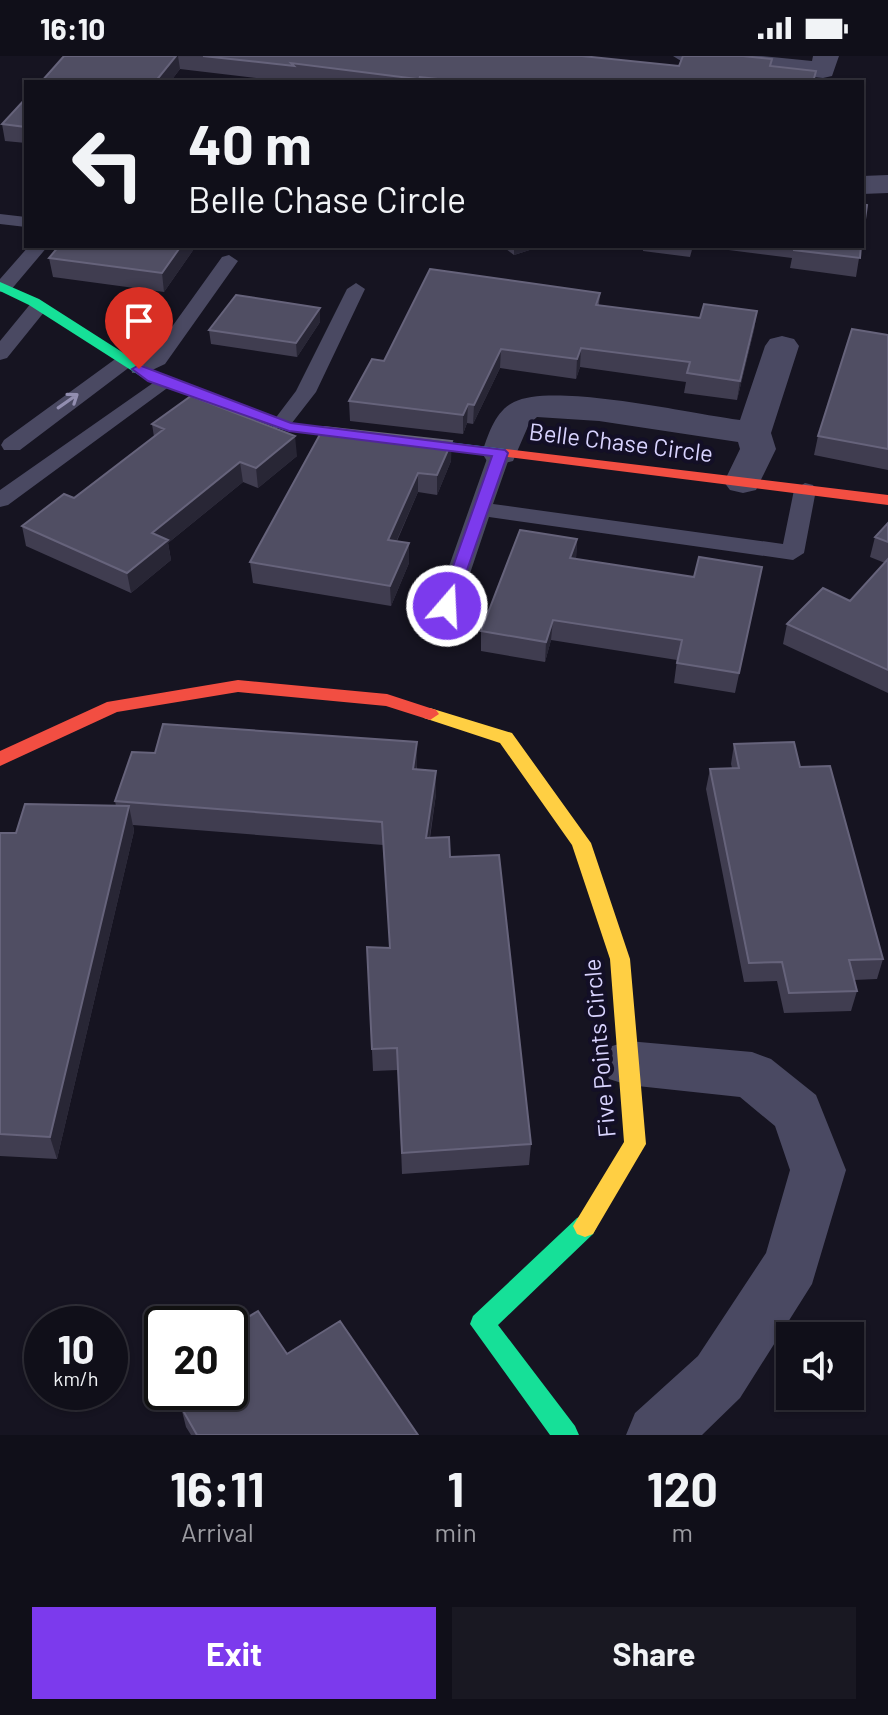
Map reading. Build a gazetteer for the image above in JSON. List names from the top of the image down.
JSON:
{
  "streets": {
    "street": ["Belle Chase Circle", "Five Points Circle"]
  },
  "page": {
    "status": "16:10",
    "turn": ["40 m", "Belle Chase Circle"],
    "speed": "10 km/h",
    "limit": "20",
    "eta": [
      "16:11",
      "Arrival",
      "1",
      "min",
      "120",
      "m"
    ],
    "buttons": ["Exit", "Share"]
  }
}
